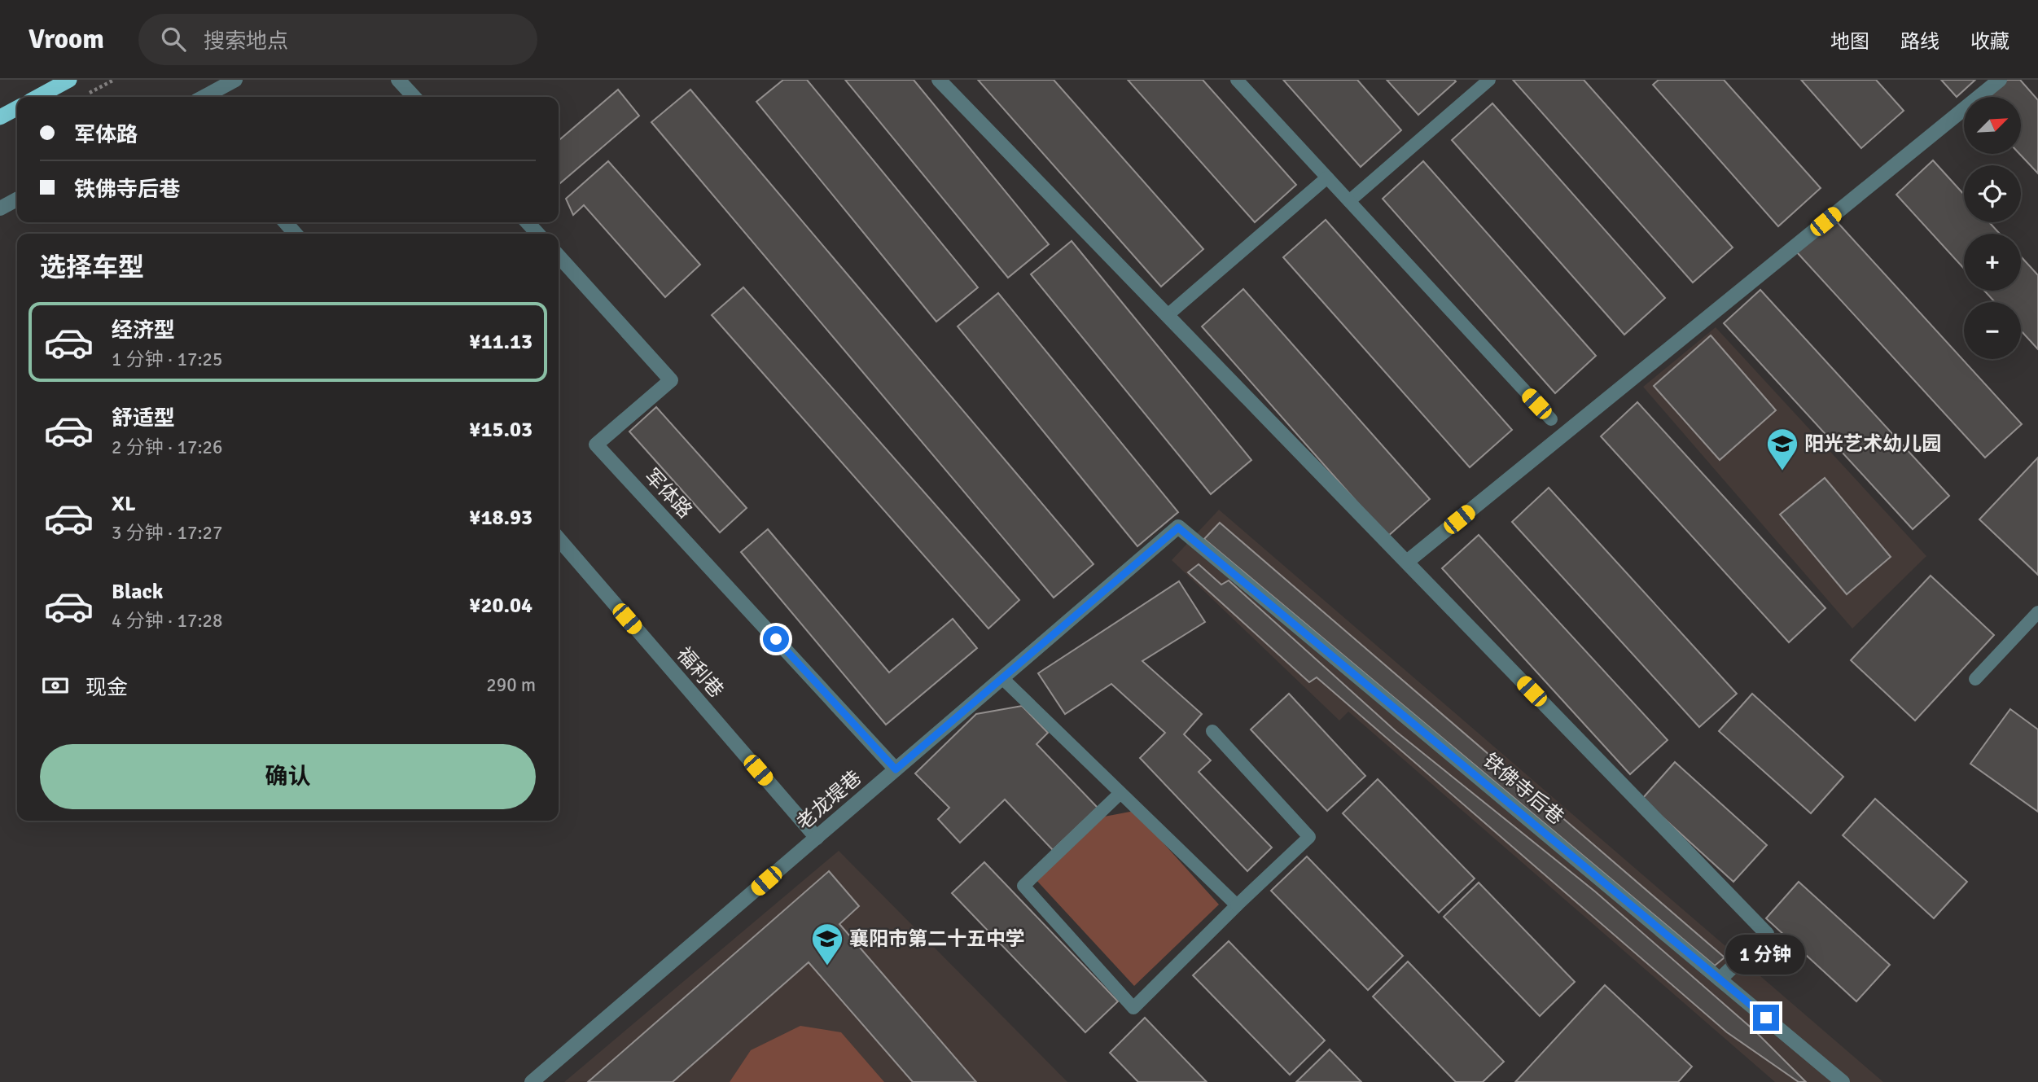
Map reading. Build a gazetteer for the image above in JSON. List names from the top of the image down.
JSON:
{
  "streets": {
    "street": [
      "军体路",
      "福利巷",
      "铁佛寺后巷",
      "老龙堤巷"
    ]
  },
  "crossings": [
    ["军体路", "老龙堤巷"],
    ["福利巷", "老龙堤巷"],
    ["铁佛寺后巷", "老龙堤巷"]
  ],
  "places": {
    "school or university": ["阳光艺术幼儿园", "襄阳市第二十五中学"]
  },
  "north": "top right",
  "page": {
    "header": "Vroom",
    "search": "搜索地点",
    "nav": ["地图", "路线", "收藏"],
    "map_buttons": ["+", "−"],
    "banner": ["军体路", "铁佛寺后巷"],
    "heading": "选择车型",
    "list": [
      {
        "name": "经济型",
        "note": "1 分钟 · 17:25",
        "value": "¥11.13"
      },
      {
        "name": "舒适型",
        "note": "2 分钟 · 17:26",
        "value": "¥15.03"
      },
      {
        "name": "XL",
        "note": "3 分钟 · 17:27",
        "value": "¥18.93"
      },
      {
        "name": "Black",
        "note": "4 分钟 · 17:28",
        "value": "¥20.04"
      }
    ],
    "pay": ["现金", "290 m"],
    "buttons": "确认",
    "bubble": "1 分钟"
  }
}
